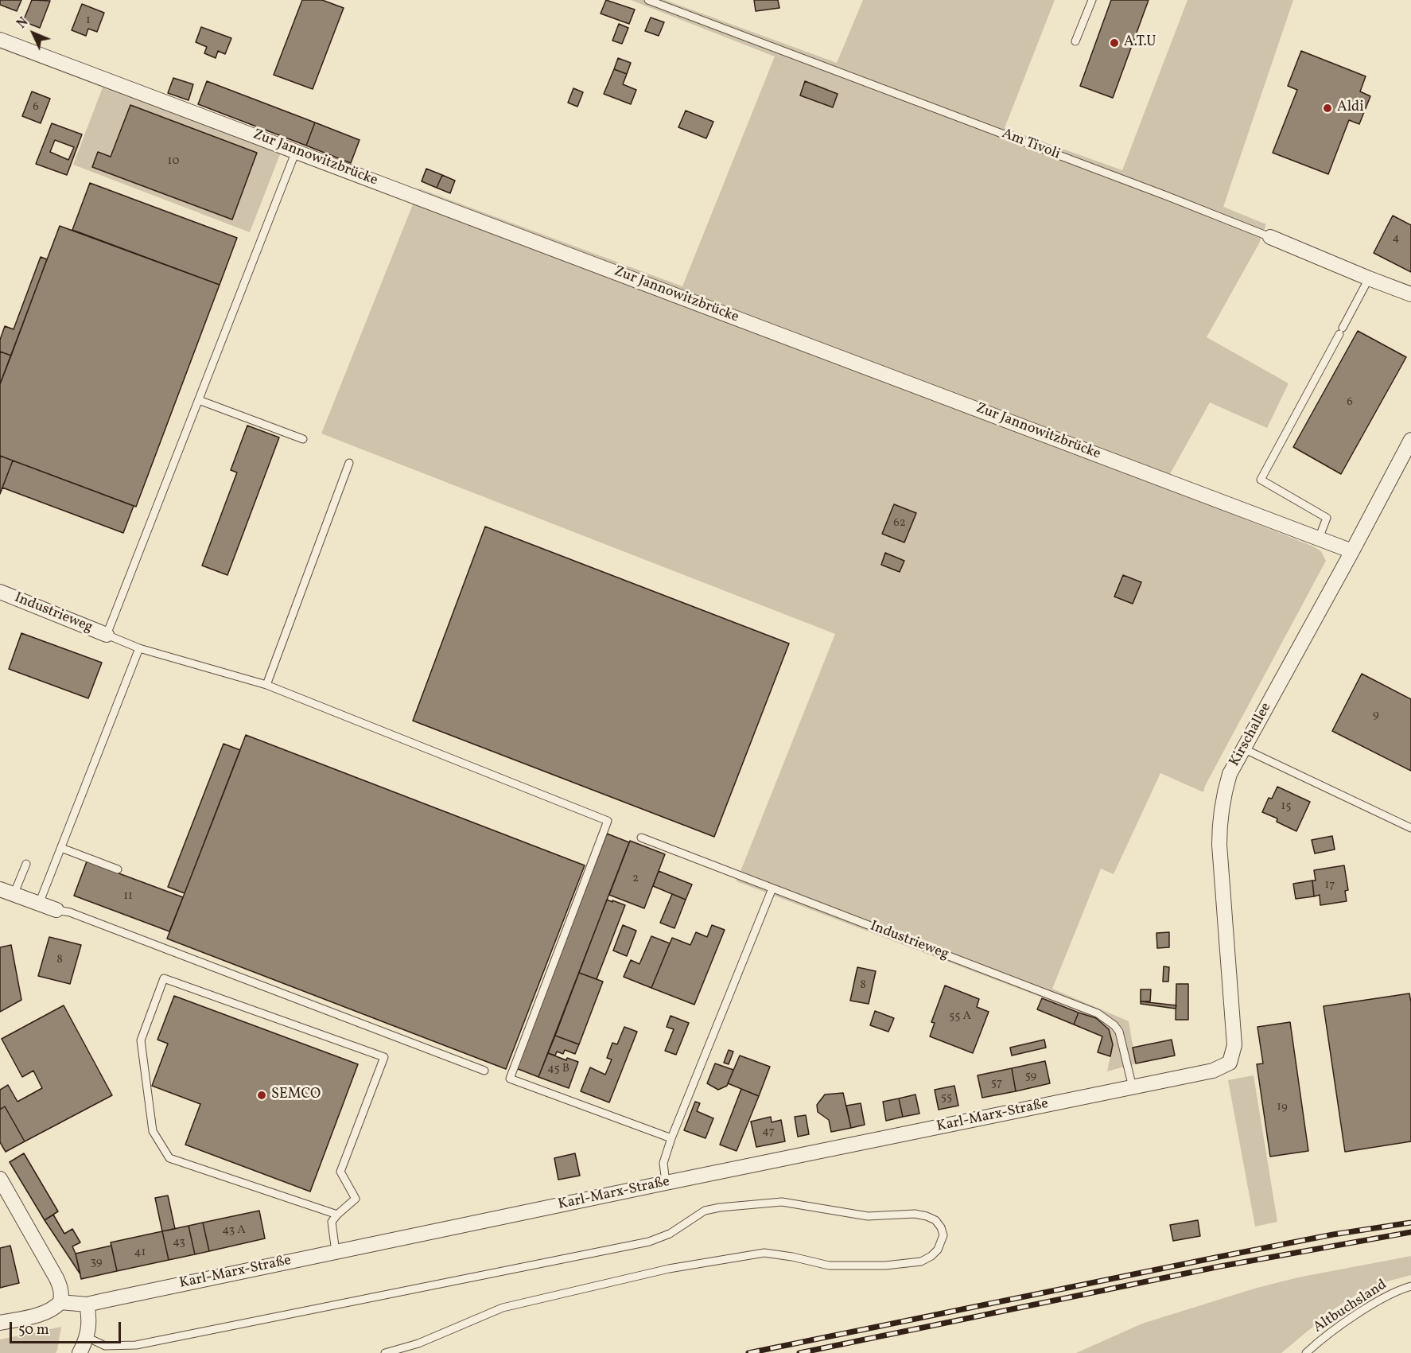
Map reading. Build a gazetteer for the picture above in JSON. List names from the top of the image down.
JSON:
{
  "streets": {
    "street": [
      "Am Tivoli",
      "Zur Jannowitzbrücke",
      "Industrieweg",
      "Kirschallee",
      "Karl-Marx-Straße"
    ],
    "lane": ["Altbuchsland"]
  },
  "crossings": [
    ["Zur Jannowitzbrücke", "Kirschallee"],
    ["Industrieweg", "Karl-Marx-Straße"],
    ["Kirschallee", "Karl-Marx-Straße"]
  ],
  "places": ["A.T.U", "Aldi", "SEMCO"],
  "house_numbers": [
    "1",
    "6",
    "10",
    "4",
    "6",
    "62",
    "9",
    "15",
    "2",
    "17",
    "11",
    "8",
    "8",
    "55 A",
    "45 B",
    "59",
    "57",
    "55",
    "19",
    "47",
    "43 A",
    "43",
    "41",
    "39"
  ],
  "scale_bar": "50 m",
  "north": "top left"
}
